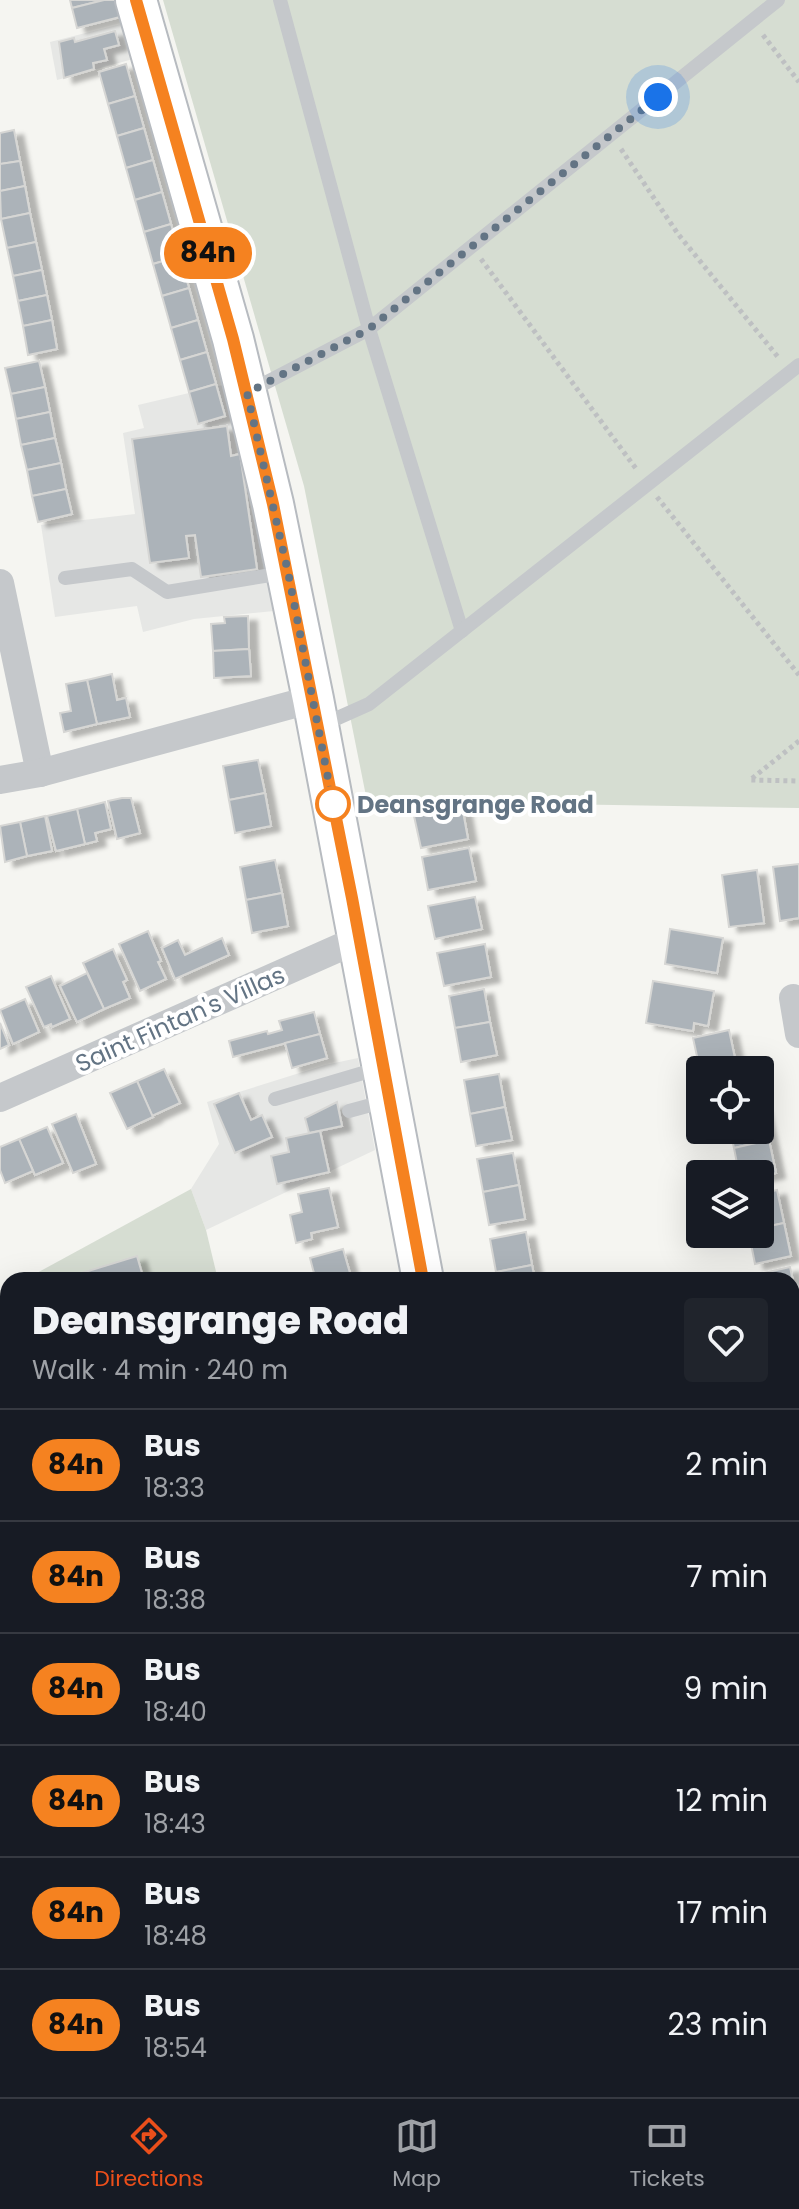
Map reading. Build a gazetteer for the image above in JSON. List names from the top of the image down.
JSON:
{
  "streets": {
    "street": ["Saint Fintan's Villas"]
  },
  "places": ["Deansgrange Road"],
  "lines": ["bus line 84n"],
  "page": {
    "on_map": "84n",
    "heading": ["Deansgrange Road", "Walk · 4 min · 240 m"],
    "list": [
      {
        "mark": "84n",
        "name": "Bus",
        "note": "18:33",
        "value": "2 min"
      },
      {
        "mark": "84n",
        "name": "Bus",
        "note": "18:38",
        "value": "7 min"
      },
      {
        "mark": "84n",
        "name": "Bus",
        "note": "18:40",
        "value": "9 min"
      },
      {
        "mark": "84n",
        "name": "Bus",
        "note": "18:43",
        "value": "12 min"
      },
      {
        "mark": "84n",
        "name": "Bus",
        "note": "18:48",
        "value": "17 min"
      },
      {
        "mark": "84n",
        "name": "Bus",
        "note": "18:54",
        "value": "23 min"
      }
    ],
    "tabs": ["Directions", "Map", "Tickets"]
  }
}
